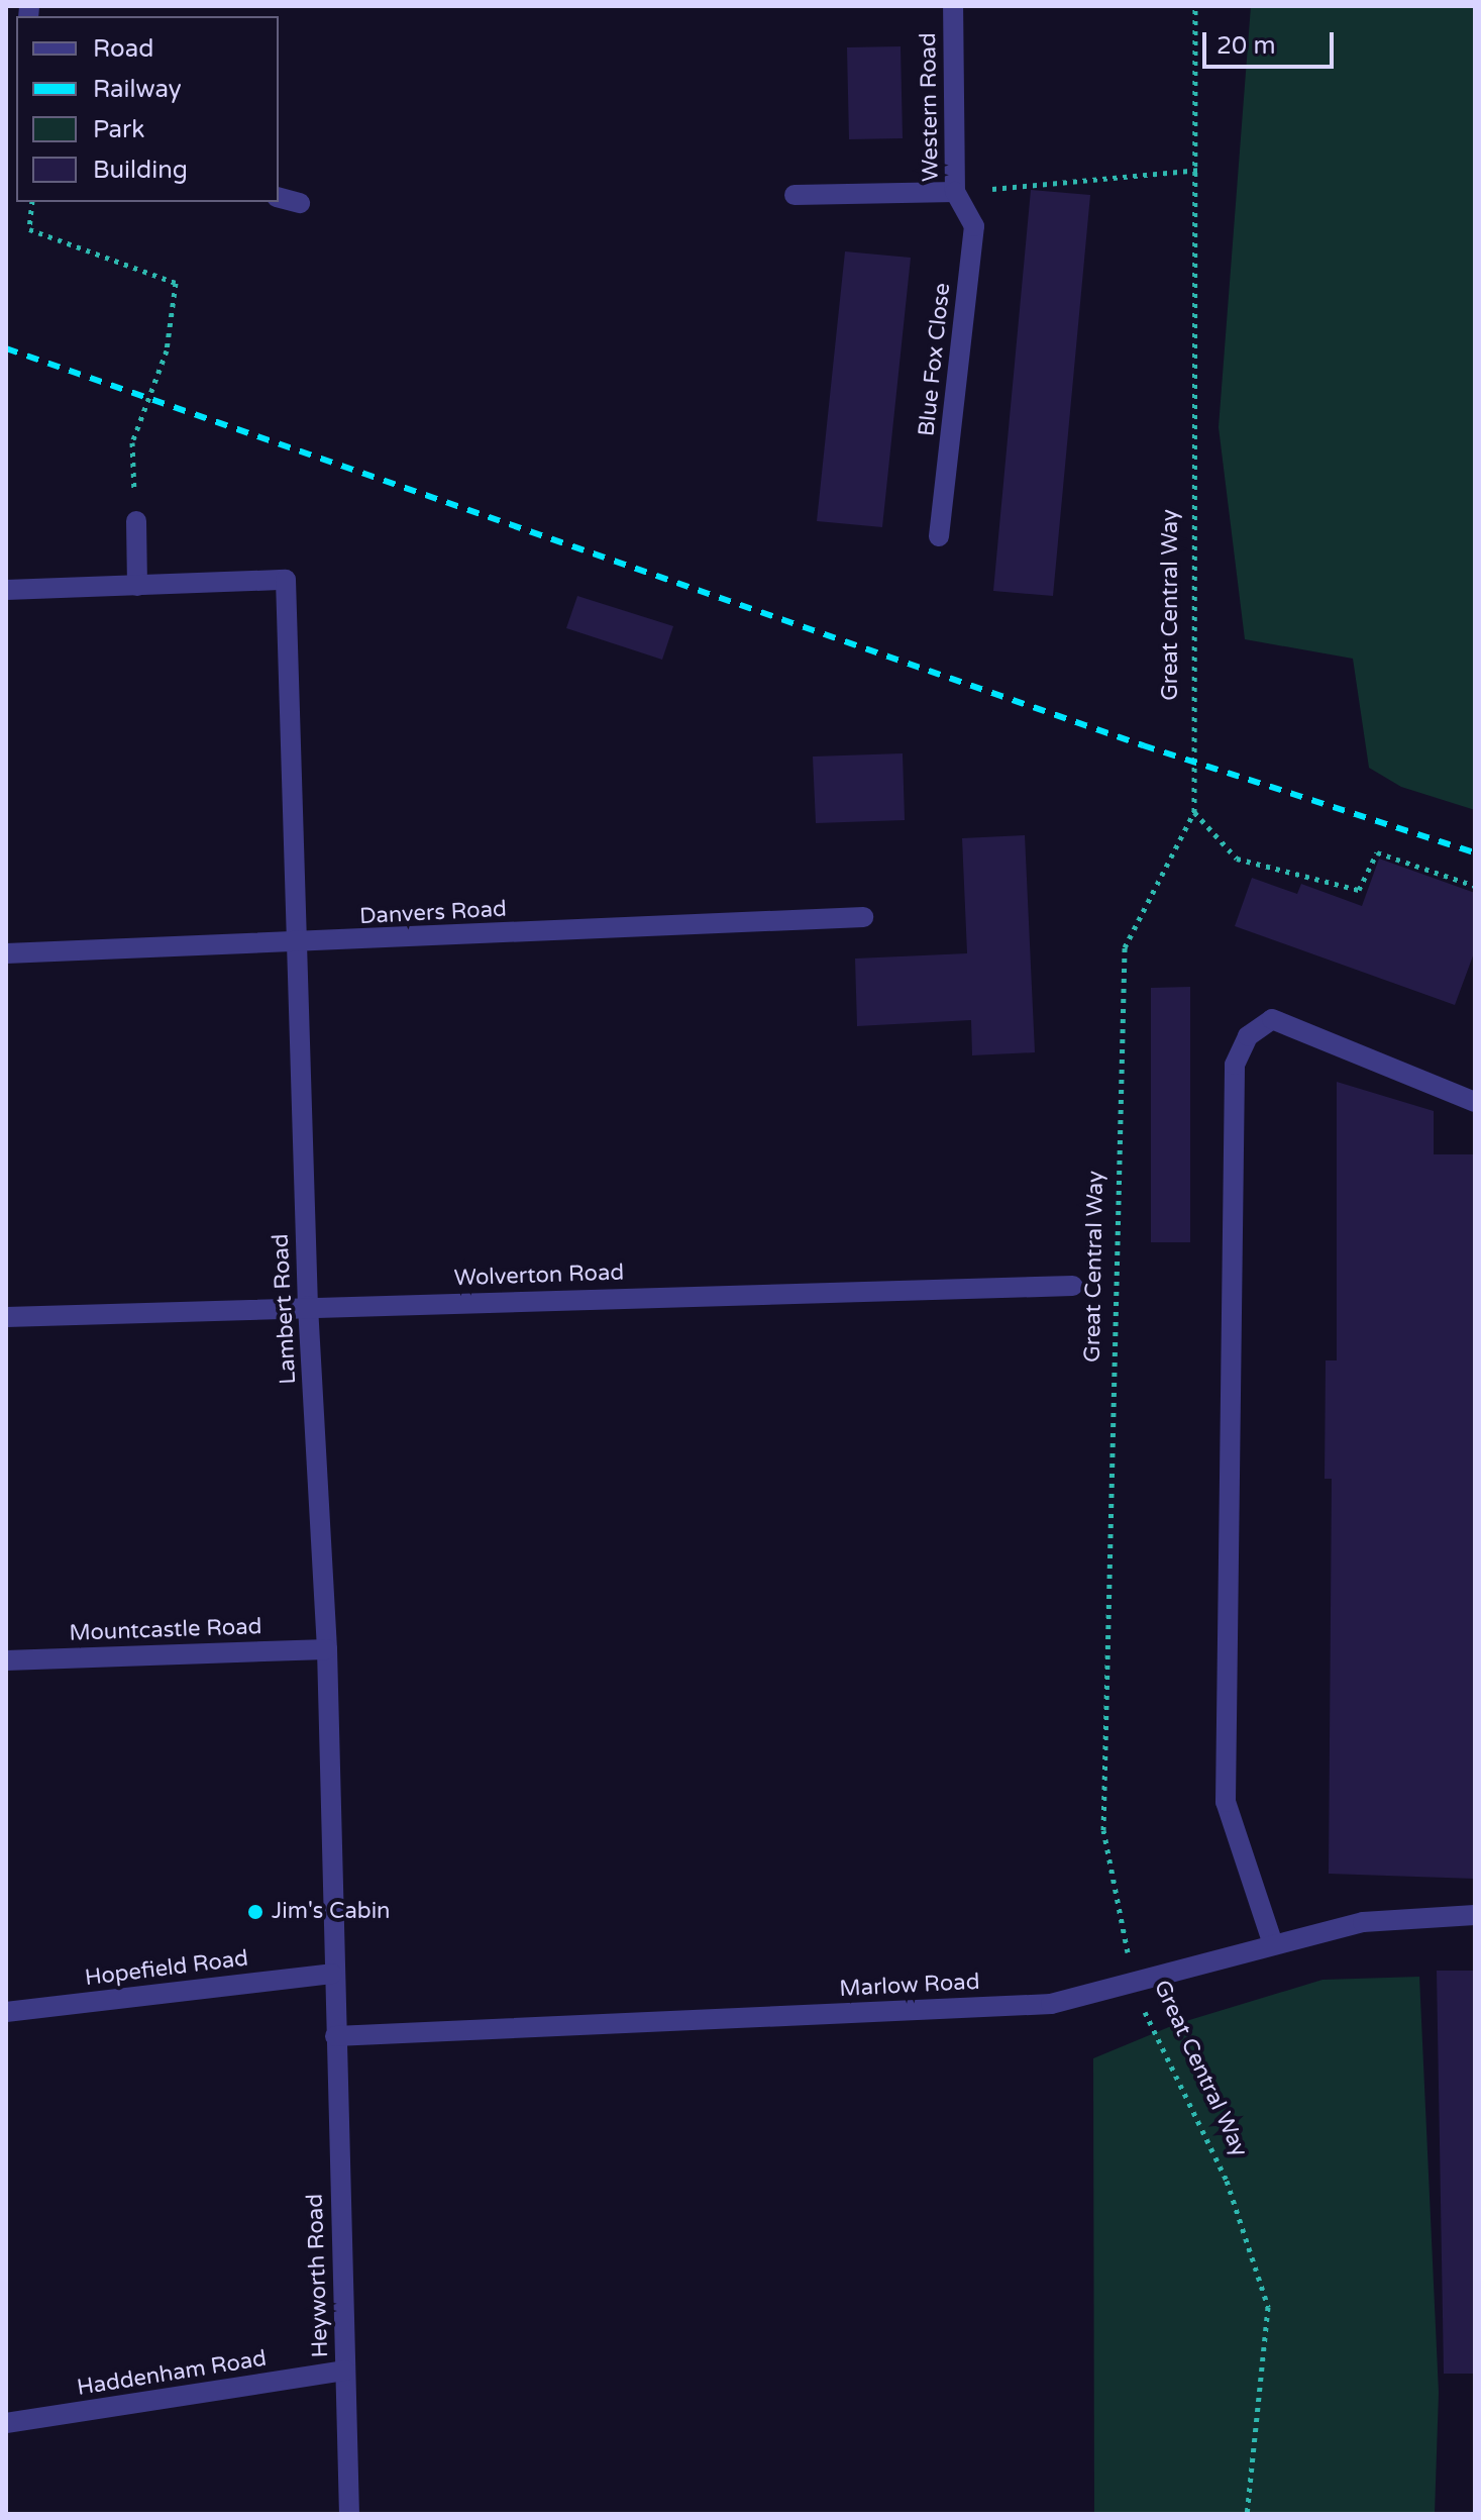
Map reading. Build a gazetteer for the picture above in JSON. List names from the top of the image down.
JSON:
{
  "streets": {
    "street": [
      "Western Road",
      "Blue Fox Close",
      "Danvers Road",
      "Wolverton Road",
      "Lambert Road",
      "Mountcastle Road",
      "Hopefield Road",
      "Marlow Road",
      "Heyworth Road",
      "Haddenham Road"
    ],
    "path": ["Great Central Way"]
  },
  "crossings": [
    ["Western Road", "Blue Fox Close"],
    ["Great Central Way", "Marlow Road"],
    ["Danvers Road", "Lambert Road"],
    ["Wolverton Road", "Lambert Road"],
    ["Lambert Road", "Mountcastle Road"],
    ["Lambert Road", "Hopefield Road"],
    ["Lambert Road", "Marlow Road"],
    ["Lambert Road", "Heyworth Road"],
    ["Marlow Road", "Heyworth Road"],
    ["Heyworth Road", "Haddenham Road"]
  ],
  "places": ["Jim's Cabin"],
  "legend": [
    "Road",
    "Railway",
    "Park",
    "Building"
  ],
  "scale_bar": "20 m"
}
